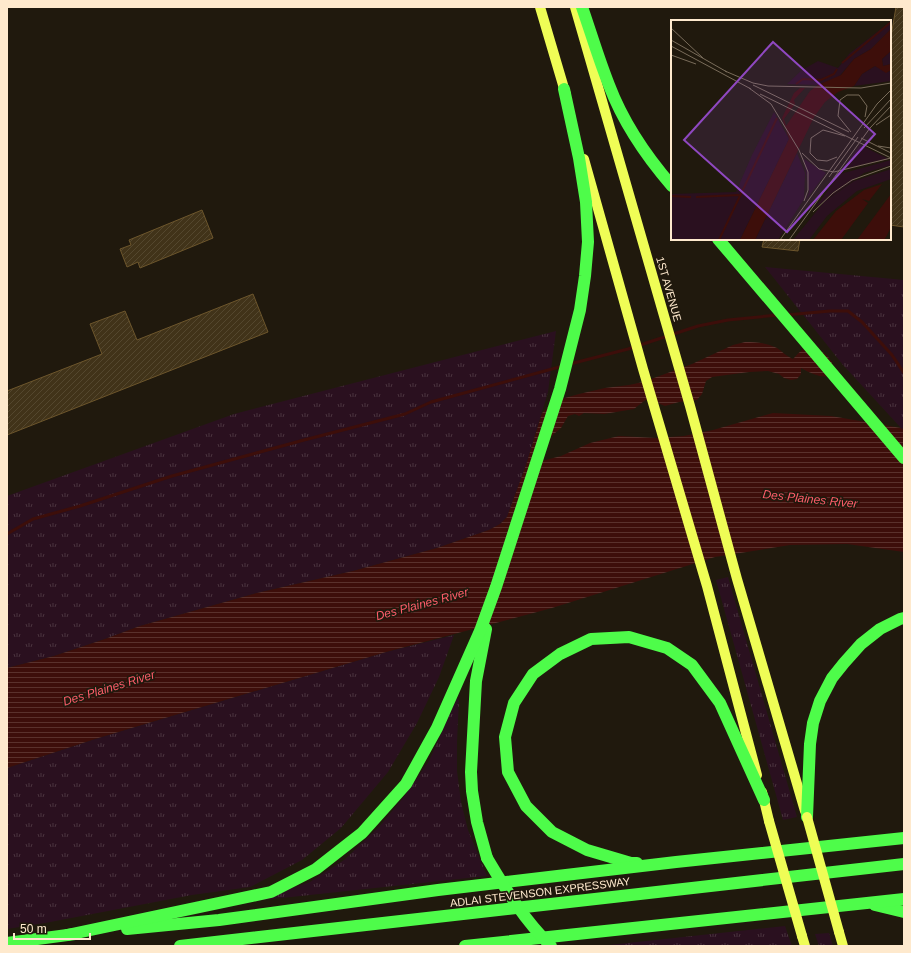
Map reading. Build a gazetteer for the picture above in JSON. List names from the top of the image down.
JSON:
{
  "streets": {
    "highway": ["ADLAI STEVENSON EXPRESSWAY"],
    "main road": ["1ST AVENUE"]
  },
  "water": ["Des Plaines River"],
  "scale_bar": "50 m"
}
